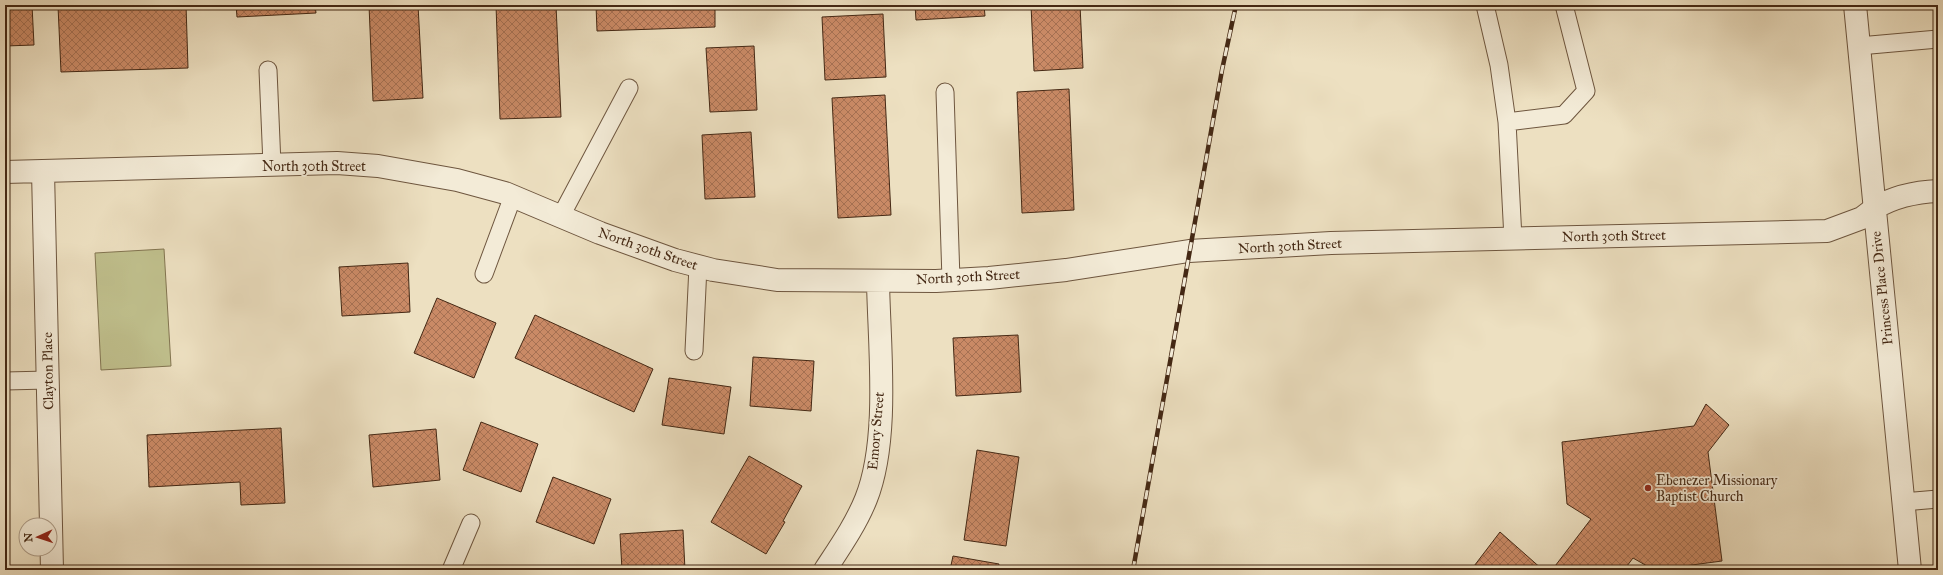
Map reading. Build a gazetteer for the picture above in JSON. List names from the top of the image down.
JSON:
{
  "streets": {
    "street": [
      "North 30th Street",
      "Princess Place Drive",
      "Clayton Place",
      "Emory Street"
    ]
  },
  "crossings": [
    ["North 30th Street", "Princess Place Drive"],
    ["North 30th Street", "Clayton Place"],
    ["North 30th Street", "Emory Street"]
  ],
  "places": ["Ebenezer Missionary Baptist Church"],
  "north": "left"
}
